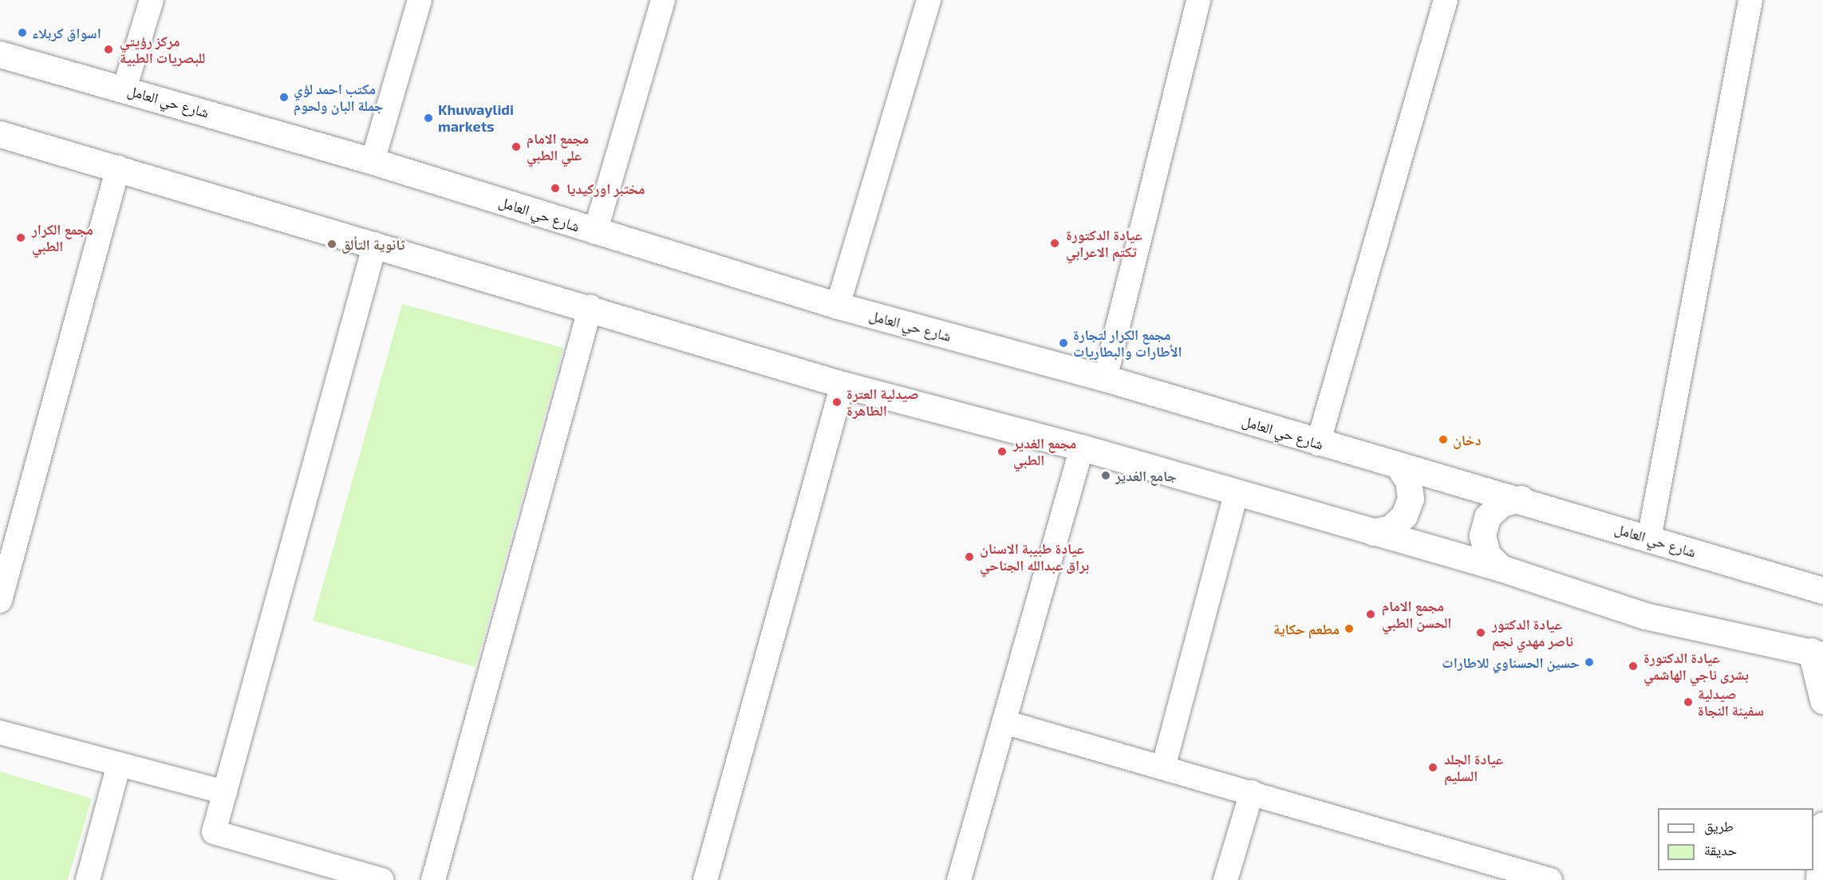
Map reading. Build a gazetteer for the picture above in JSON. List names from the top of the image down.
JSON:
{
  "streets": {
    "main road": ["شارع حي العامل"]
  },
  "places": [
    "اسواق كربلاء",
    "مركز رؤيتي للبصريات الطبية",
    "مكتب احمد لؤي جملة البان ولحوم",
    "Khuwaylidi markets",
    "مجمع الامام علي الطبي",
    "مختبر اوركيديا",
    "مجمع الكرار الطبي",
    "عيادة الدكتورة تكتم الاعرابي",
    "ثانوية التألق",
    "مجمع الكرار لتجارة الأطارات والبطاريات",
    "صيدلية العترة الطاهرة",
    "دخان",
    "مجمع الغدير الطبي",
    "جامع الغدير",
    "عيادة طبيبة الاسنان براق عبدالله الجناحي",
    "مجمع الامام الحسن الطبي",
    "مطعم حكاية",
    "عيادة الدكتور ناصر مهدي نجم",
    "حسين الحسناوي للاطارات",
    "عيادة الدكتورة بشرى ناجي الهاشمي",
    "صيدلية سفينة النجاة",
    "عيادة الجلد السليم"
  ],
  "legend": ["طريق", "حديقة"]
}
